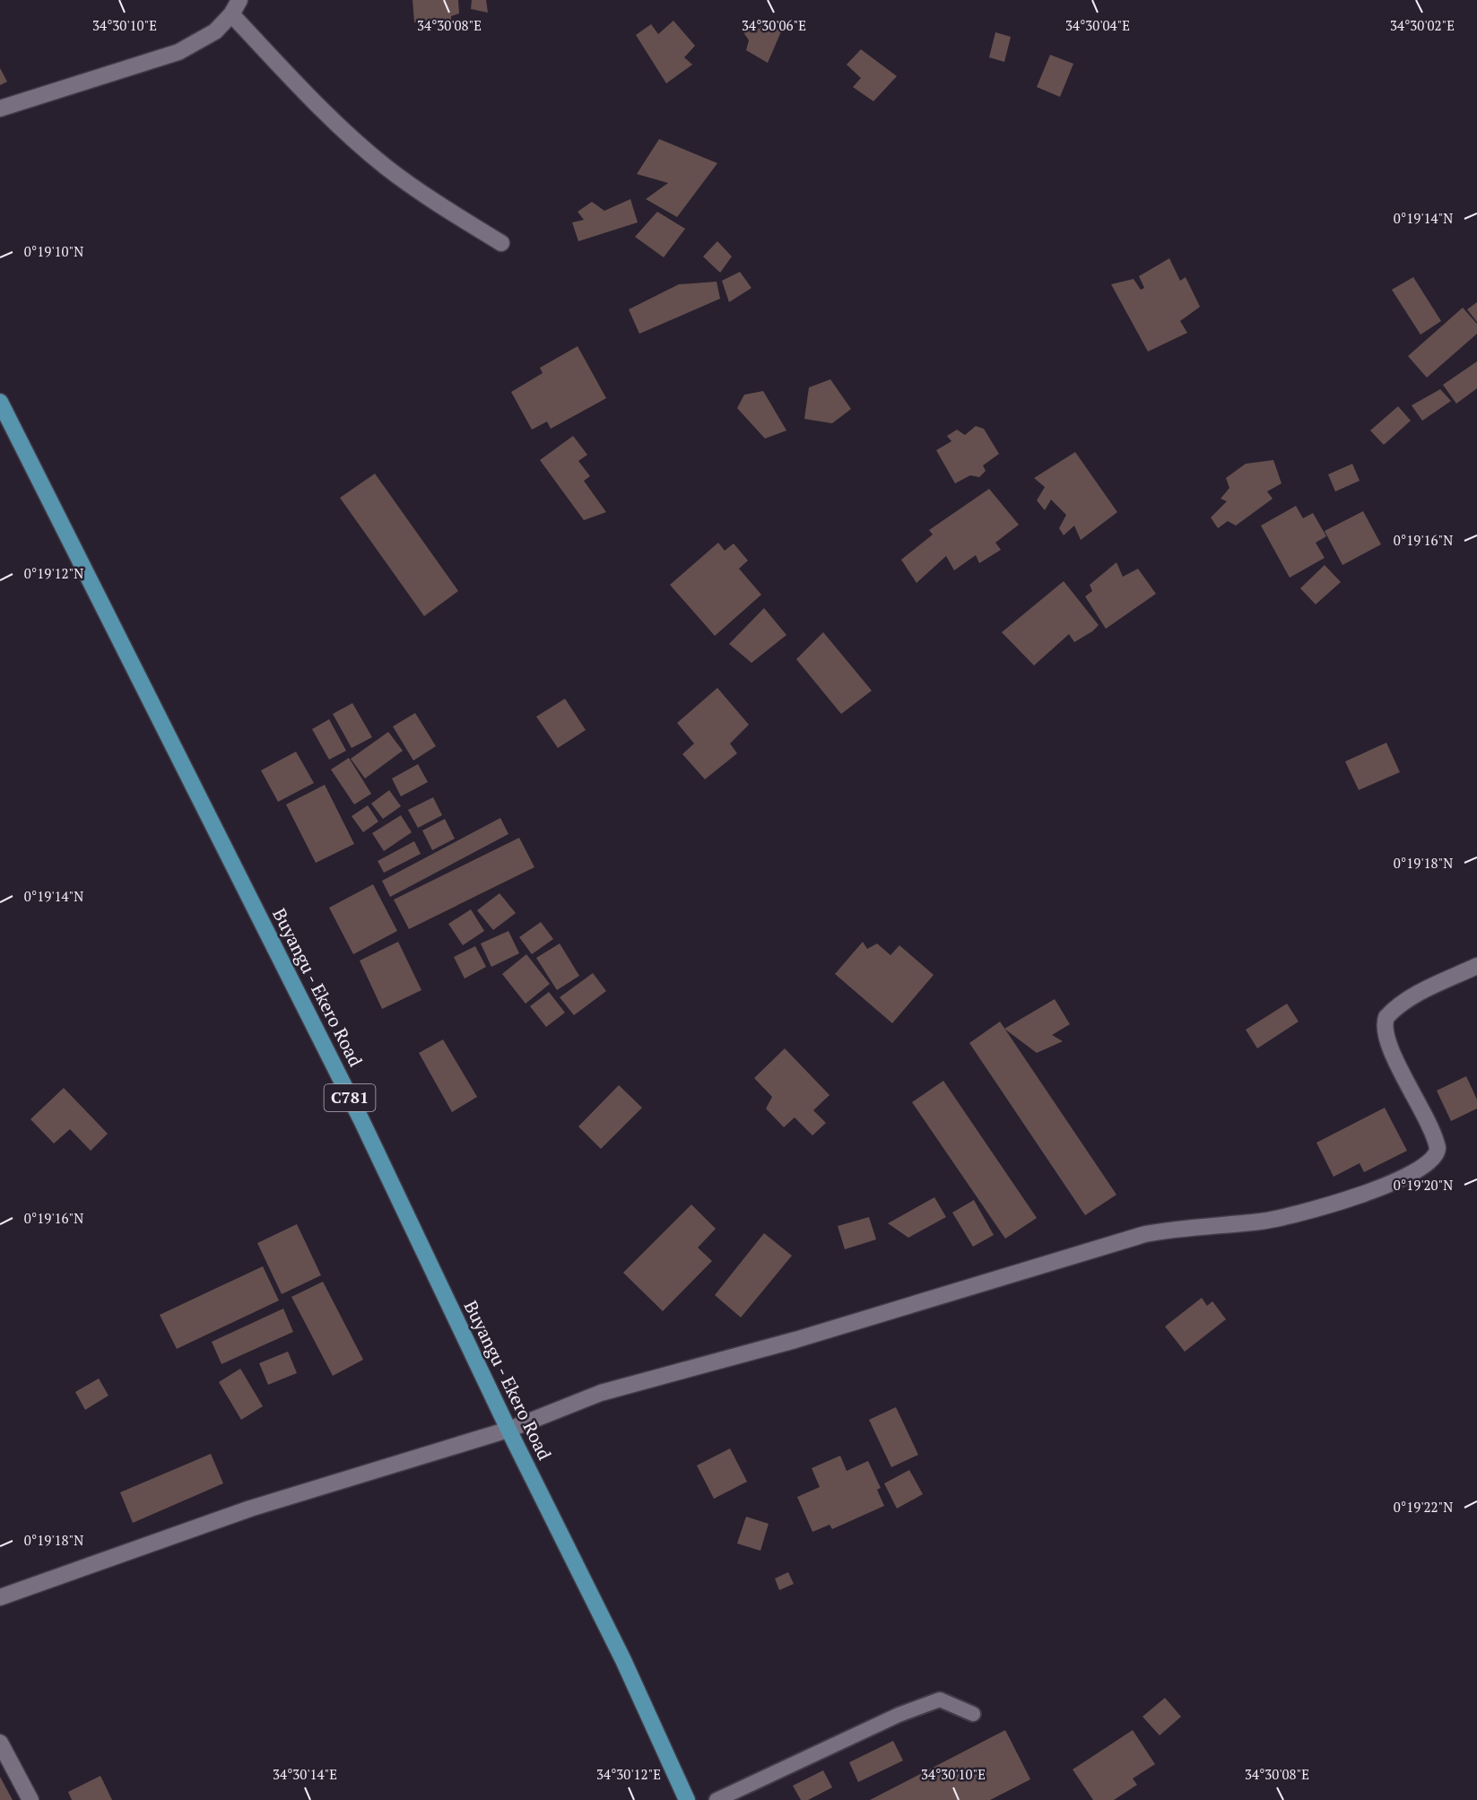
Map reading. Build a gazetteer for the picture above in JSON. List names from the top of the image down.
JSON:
{
  "streets": {
    "main road": ["Buyangu - Ekero Road", "C781"]
  },
  "coordinates": [
    "34°30'10\"E",
    "34°30'08\"E",
    "34°30'06\"E",
    "34°30'04\"E",
    "34°30'02\"E",
    "0°19'14\"N",
    "0°19'10\"N",
    "0°19'16\"N",
    "0°19'12\"N",
    "0°19'18\"N",
    "0°19'20\"N",
    "0°19'22\"N",
    "34°30'14\"E",
    "34°30'12\"E"
  ]
}
